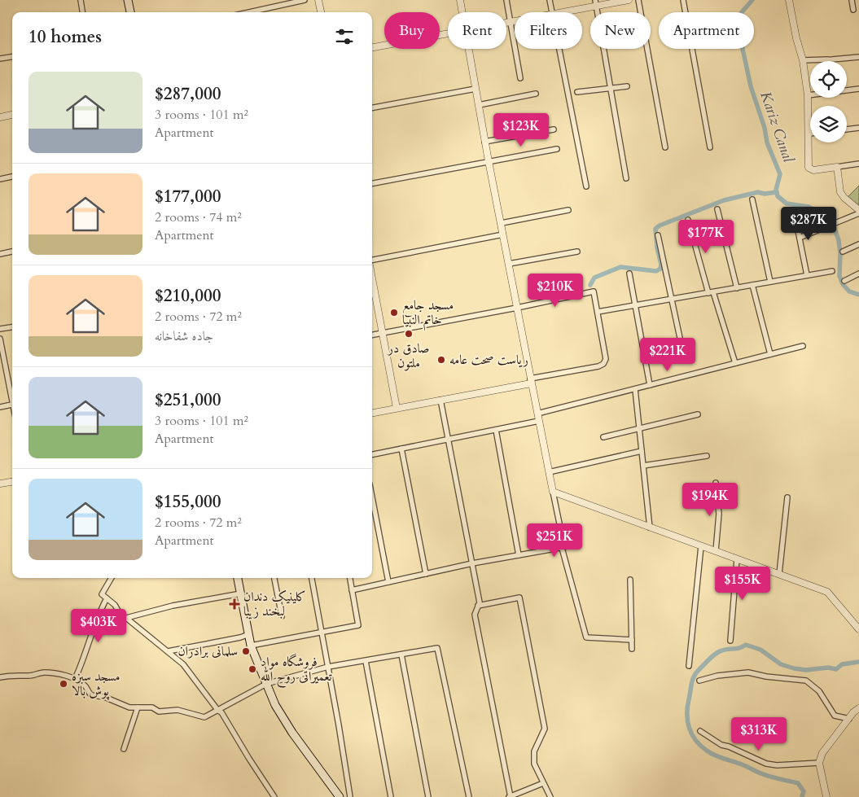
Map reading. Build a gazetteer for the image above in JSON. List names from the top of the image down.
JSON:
{
  "water": ["Kariz Canal"],
  "places": {
    "other": [
      "مسجد جامع خاتم النبیا",
      "صادق در ملتون",
      "ریاست صحت عامه",
      "سلمانی برادران",
      "فروشگاه مواد تعمیراتی روح الله",
      "مسجد سبزه پوش بالا"
    ],
    "health": ["کلینیک دندان لبخند زیبا"]
  },
  "page": {
    "chip": [
      "Buy",
      "Rent",
      "Filters",
      "New",
      "Apartment"
    ],
    "heading": "10 homes",
    "list": [
      {
        "name": "$287,000",
        "note": "3 rooms · 101 m² · Apartment"
      },
      {
        "name": "$177,000",
        "note": "2 rooms · 74 m² · Apartment"
      },
      {
        "name": "$210,000",
        "note": "2 rooms · 72 m² · جاده شفاخانه"
      },
      {
        "name": "$251,000",
        "note": "3 rooms · 101 m² · Apartment"
      },
      {
        "name": "$155,000",
        "note": "2 rooms · 72 m² · Apartment"
      }
    ],
    "price": [
      "$123K",
      "$287K",
      "$177K",
      "$210K",
      "$221K",
      "$194K",
      "$251K",
      "$155K",
      "$403K",
      "$313K"
    ]
  }
}
